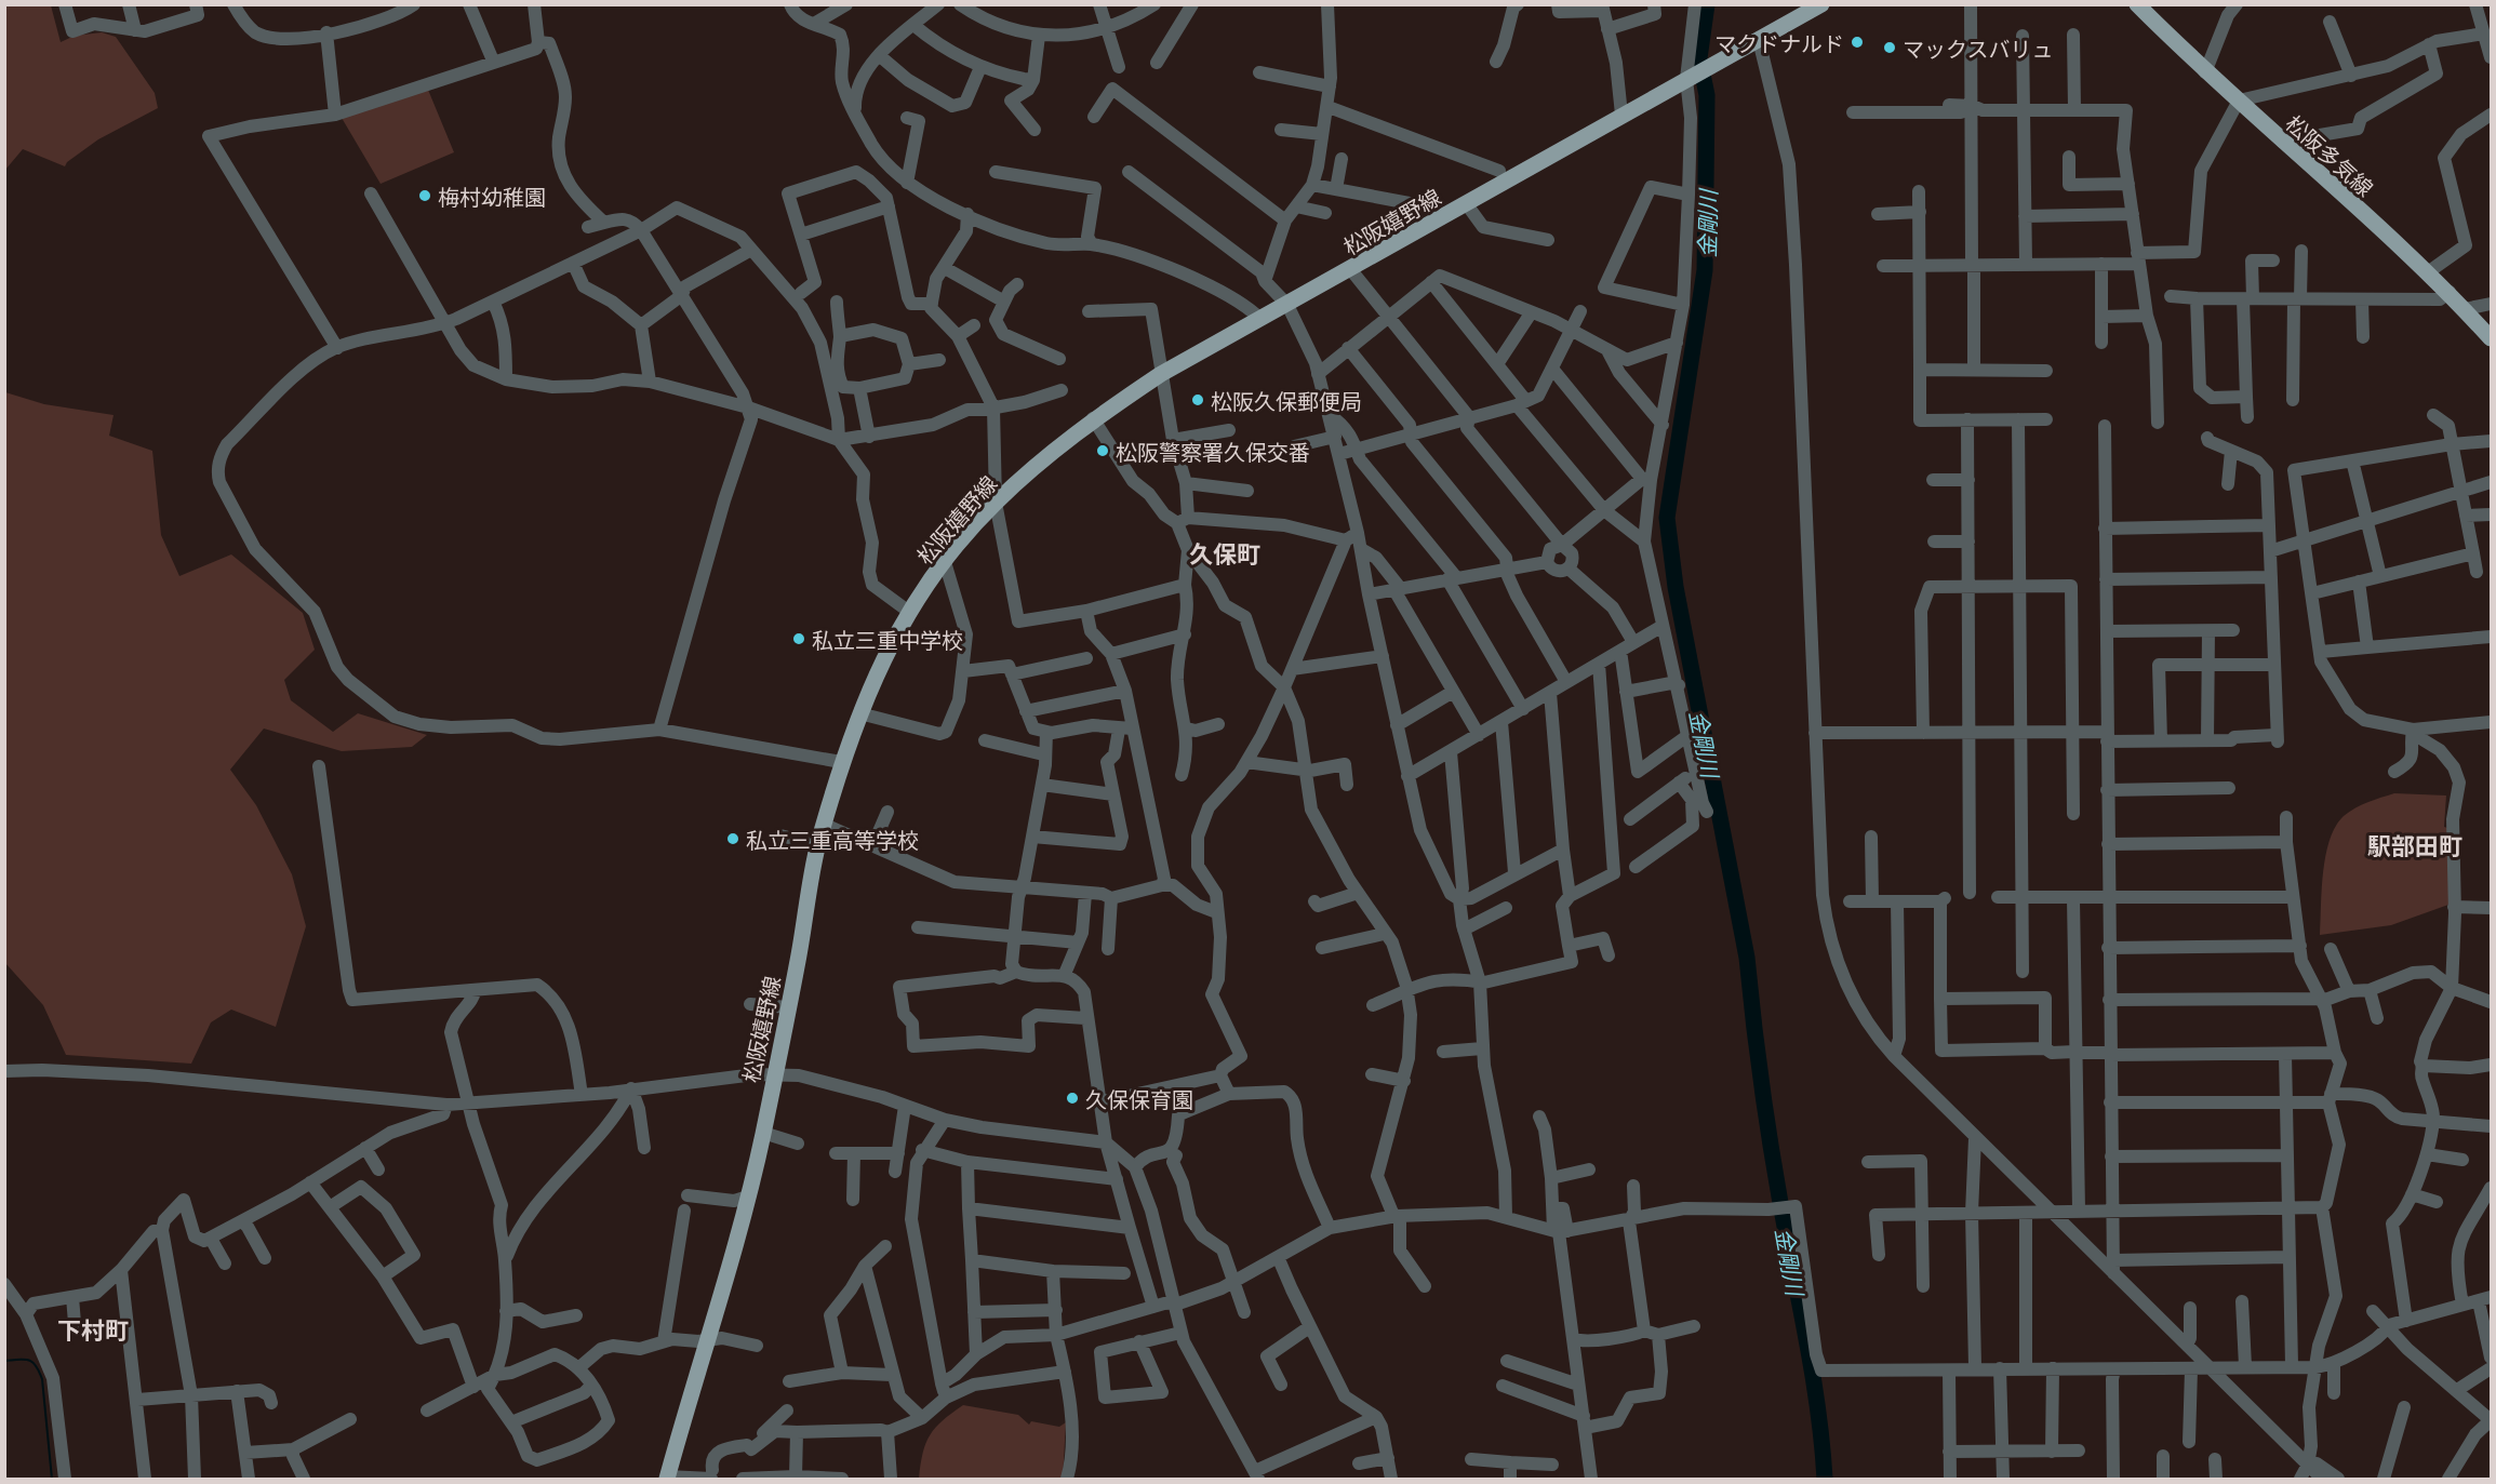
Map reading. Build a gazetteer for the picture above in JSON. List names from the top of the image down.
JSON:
{
  "streets": {
    "main road": ["松阪多気線", "松阪嬉野線"]
  },
  "districts": ["久保町", "駅部田町", "下村町"],
  "water": ["金剛川"],
  "places": [
    "マクドナルド",
    "マックスバリュ",
    "梅村幼稚園",
    "松阪久保郵便局",
    "松阪警察署久保交番",
    "私立三重中学校",
    "私立三重高等学校",
    "久保保育園"
  ]
}
